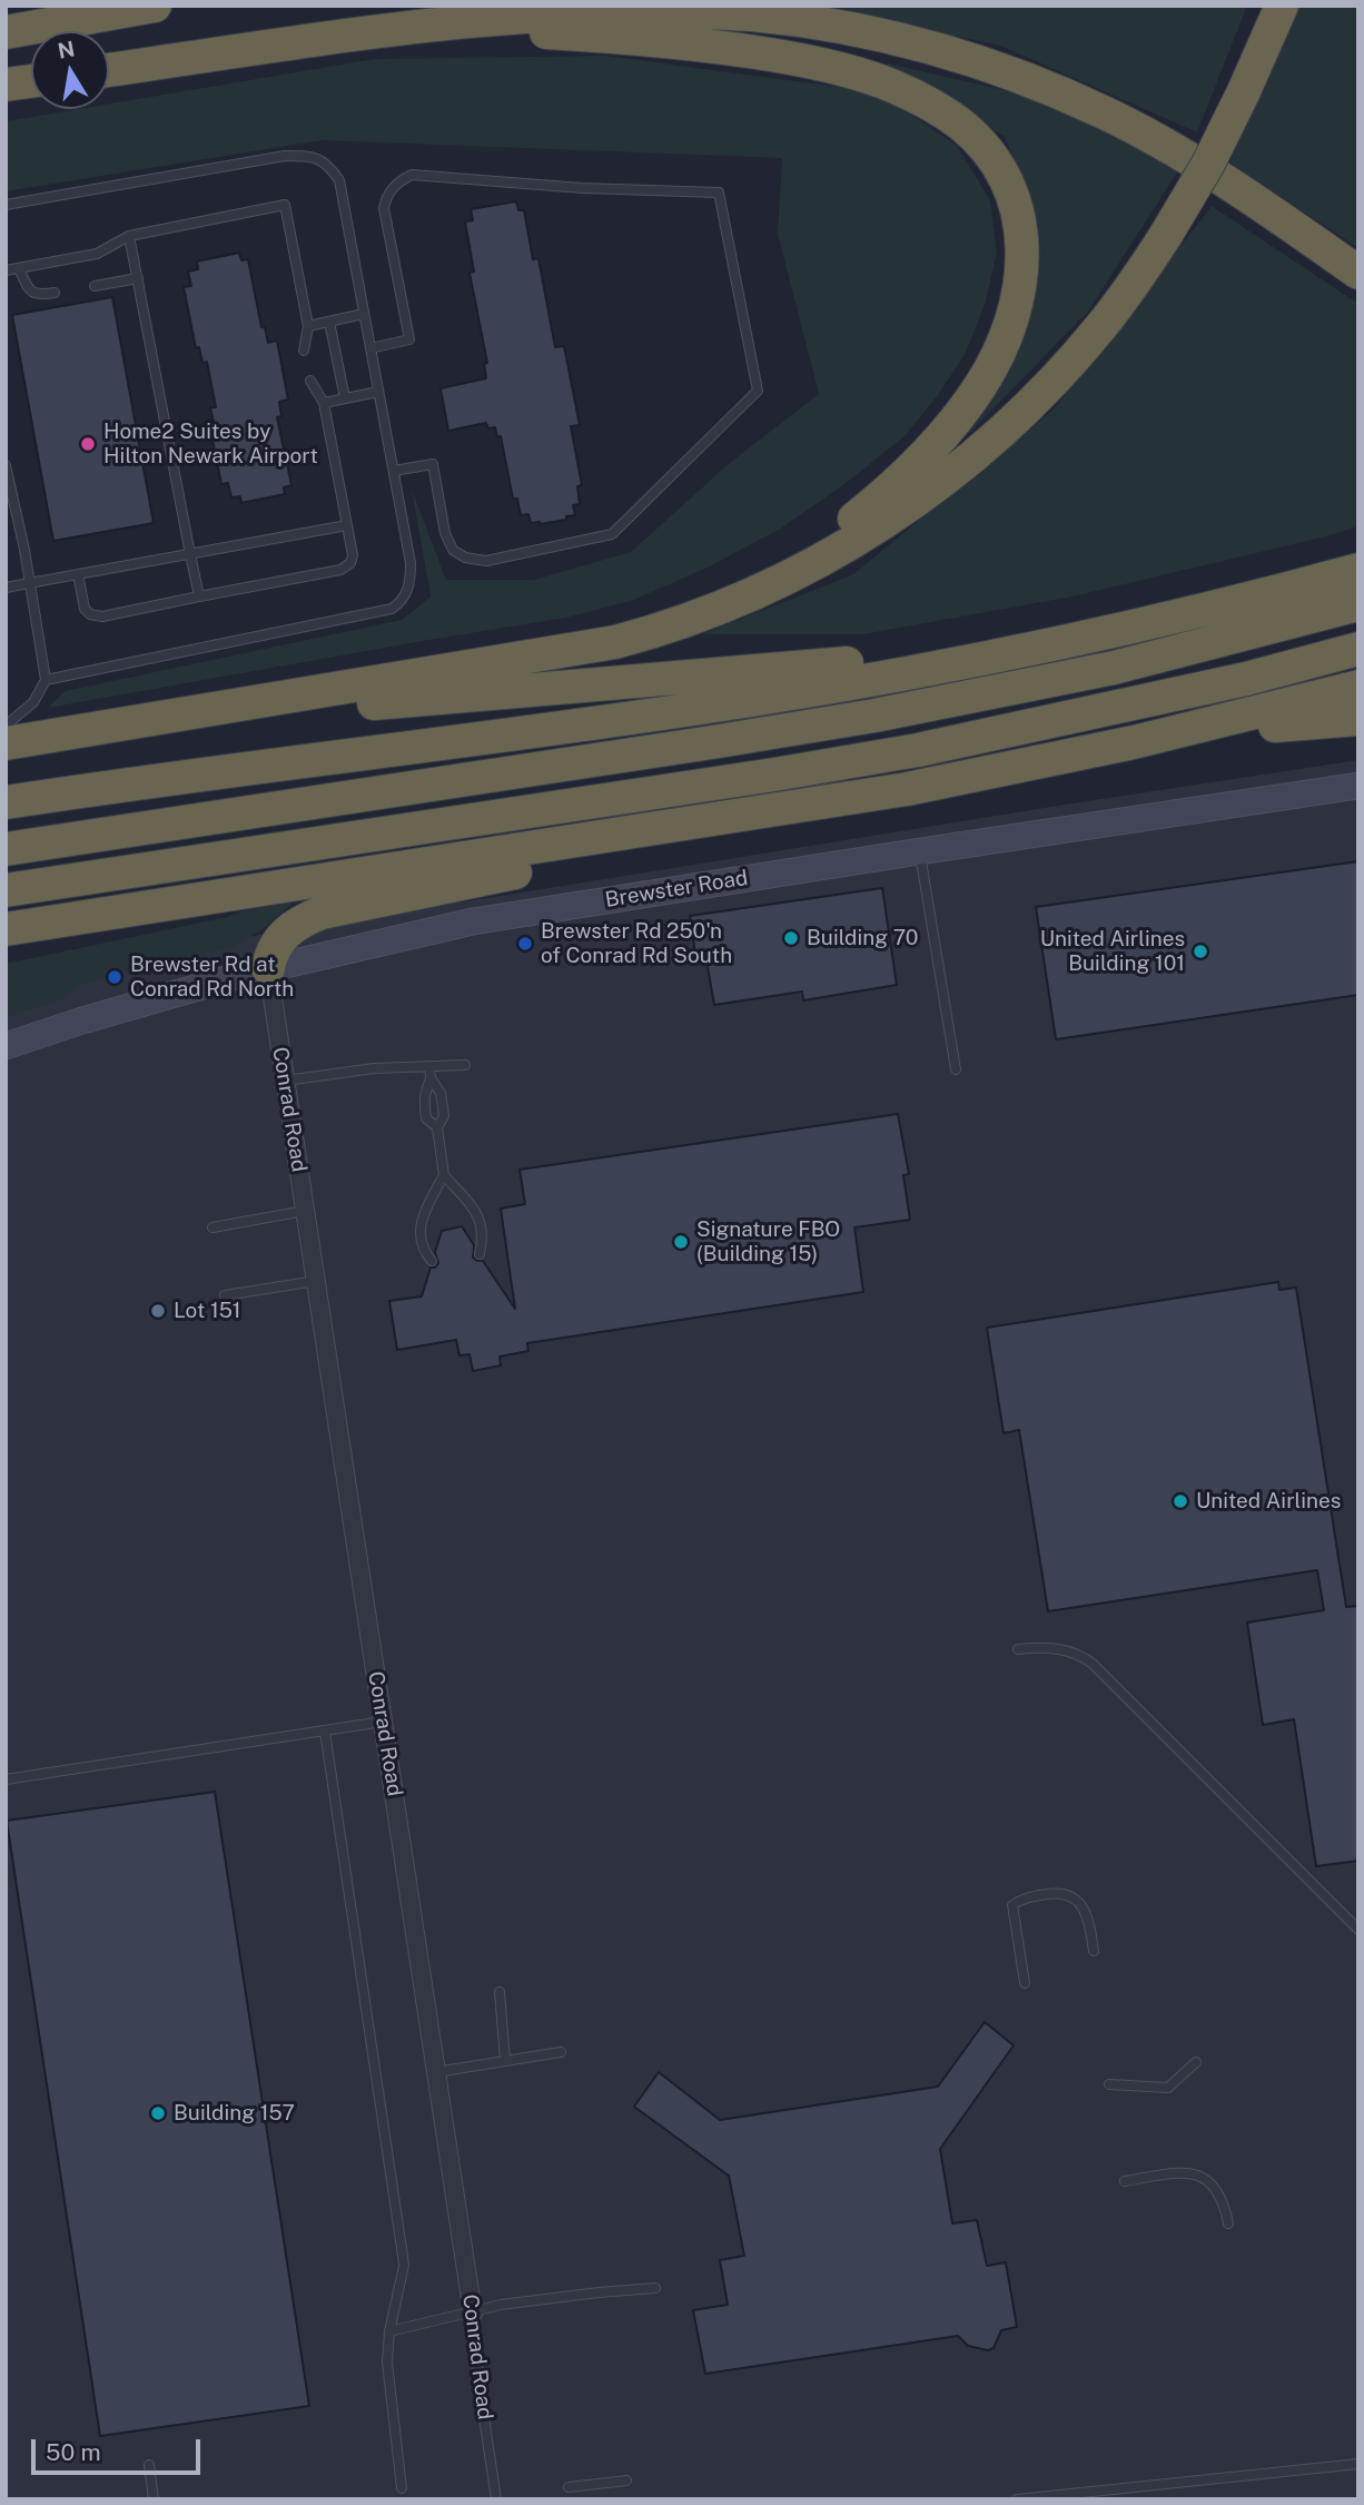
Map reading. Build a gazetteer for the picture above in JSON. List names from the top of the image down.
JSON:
{
  "streets": {
    "street": ["Brewster Road", "Conrad Road"]
  },
  "crossings": [
    ["Brewster Road", "Conrad Road"]
  ],
  "places": [
    "Home2 Suites by Hilton Newark Airport",
    "Building 70",
    "Brewster Rd 250'n of Conrad Rd South",
    "United Airlines Building 101",
    "Brewster Rd at Conrad Rd North",
    "Signature FBO (Building 15)",
    "Lot 151",
    "United Airlines",
    "Building 157"
  ],
  "scale_bar": "50 m",
  "north": "top"
}
